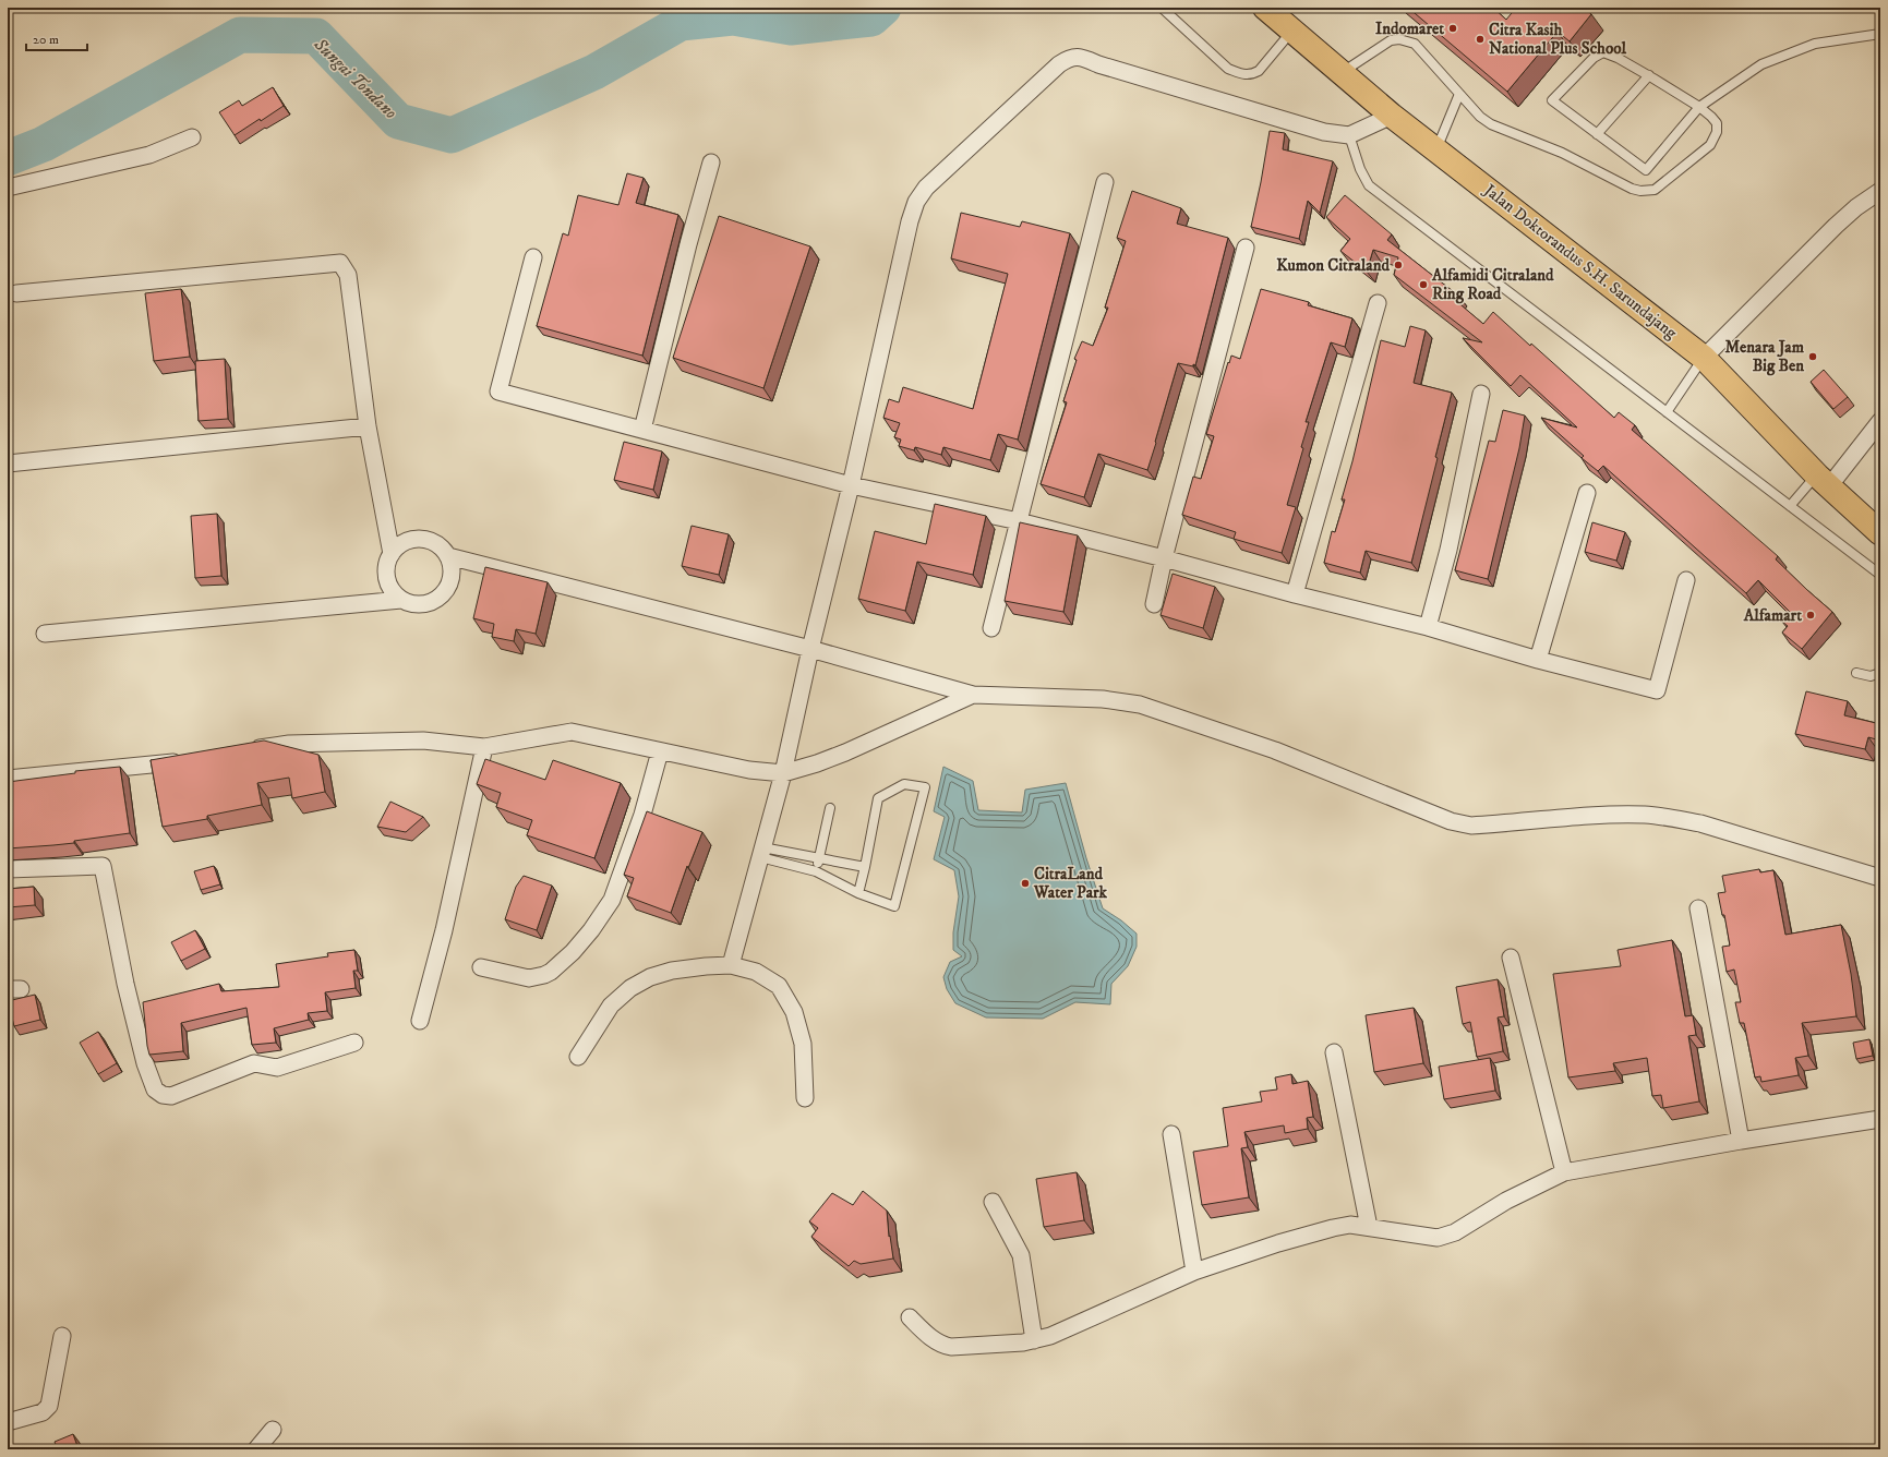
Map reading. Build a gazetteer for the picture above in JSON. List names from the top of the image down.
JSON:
{
  "streets": {
    "highway": ["Jalan Doktorandus S.H. Sarundajang"]
  },
  "water": ["Sungai Tondano"],
  "places": [
    "Indomaret",
    "Citra Kasih National Plus School",
    "Kumon Citraland",
    "Alfamidi Citraland Ring Road",
    "Menara Jam Big Ben",
    "Alfamart",
    "CitraLand Water Park"
  ],
  "scale_bar": "20 m"
}
